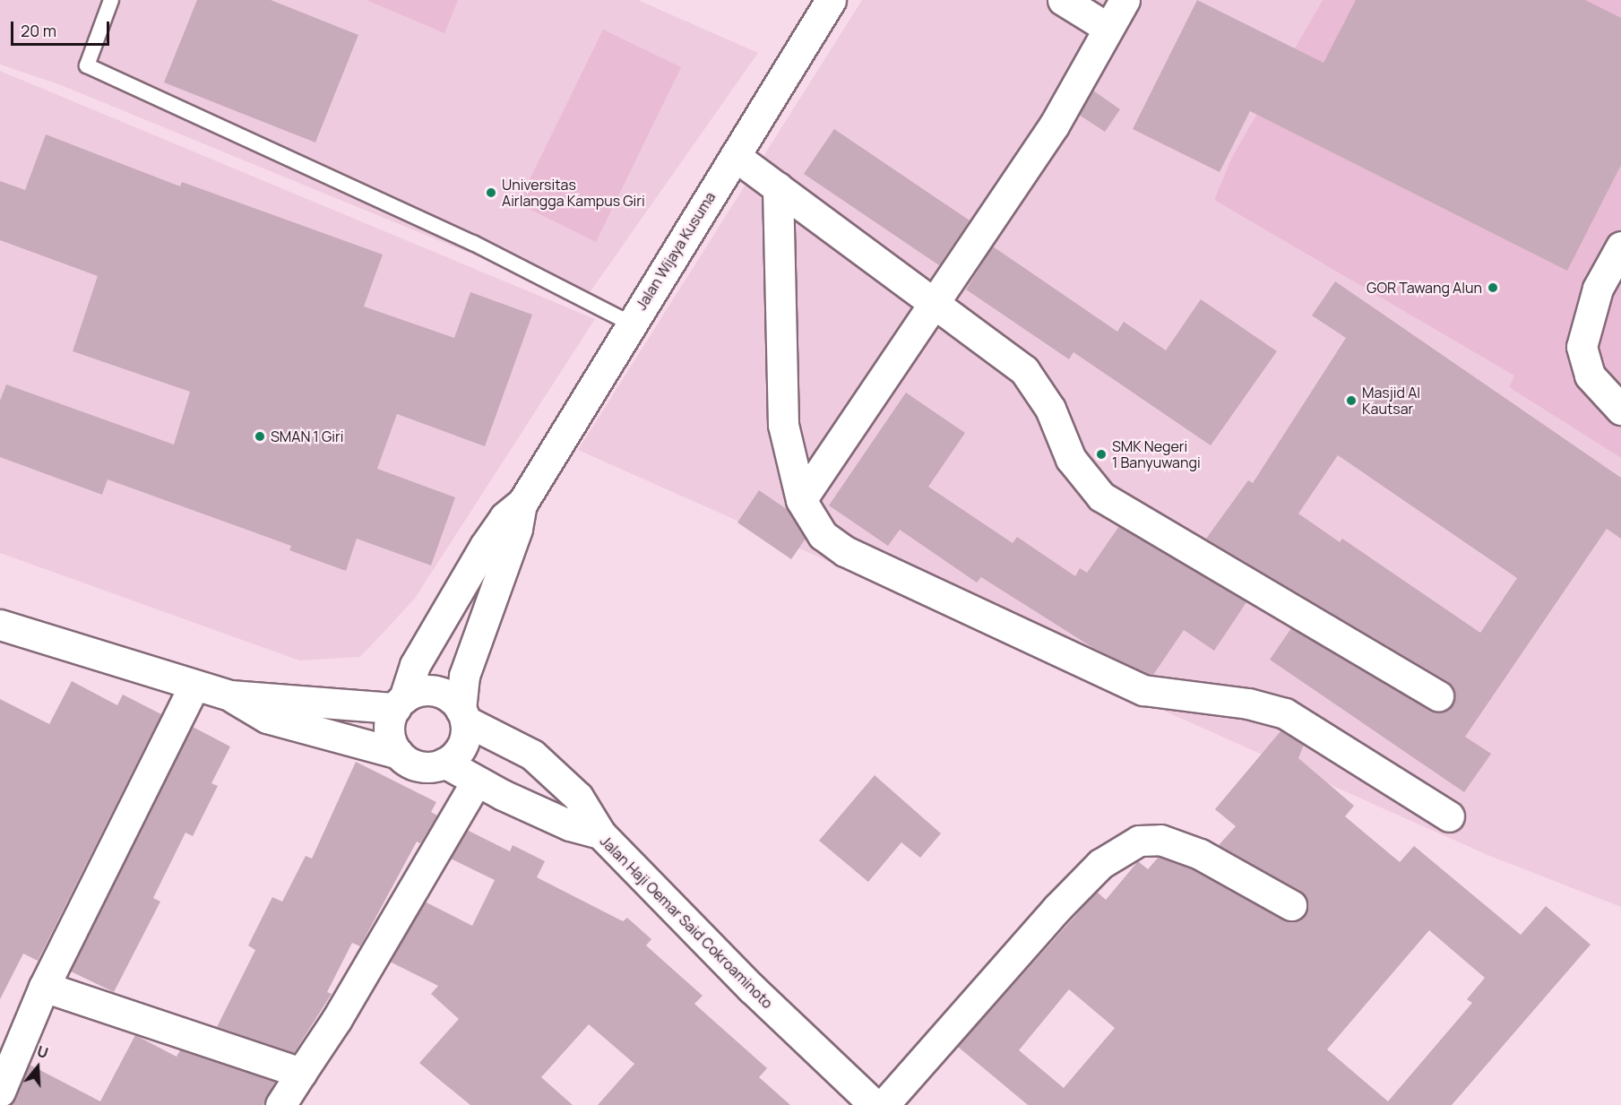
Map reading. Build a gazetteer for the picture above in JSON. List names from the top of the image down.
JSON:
{
  "streets": {
    "street": ["Jalan Wijaya Kusuma", "Jalan Haji Oemar Said Cokroaminoto"]
  },
  "places": [
    "Universitas Airlangga Kampus Giri",
    "GOR Tawang Alun",
    "Masjid Al Kautsar",
    "SMAN 1 Giri",
    "SMK Negeri 1 Banyuwangi"
  ],
  "scale_bar": "20 m",
  "north": "top"
}
